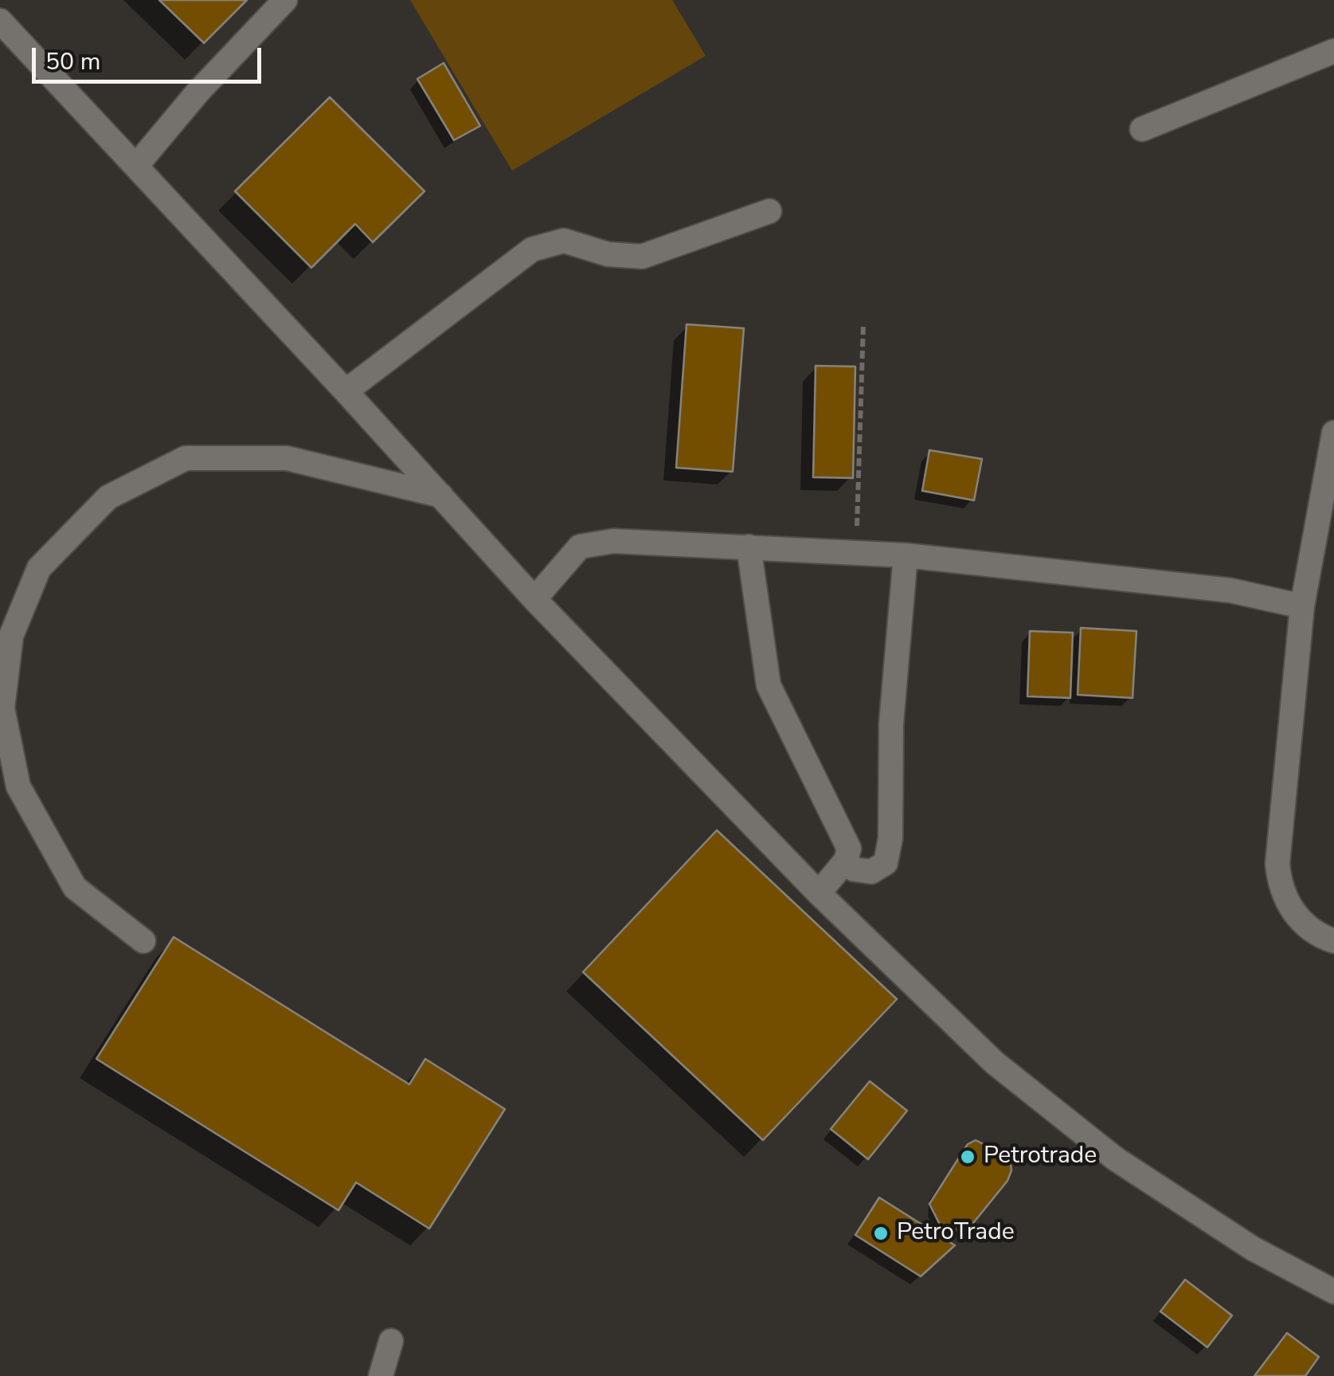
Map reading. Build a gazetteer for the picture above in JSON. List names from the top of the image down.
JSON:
{
  "places": ["Petrotrade", "PetroTrade"],
  "scale_bar": "50 m"
}
